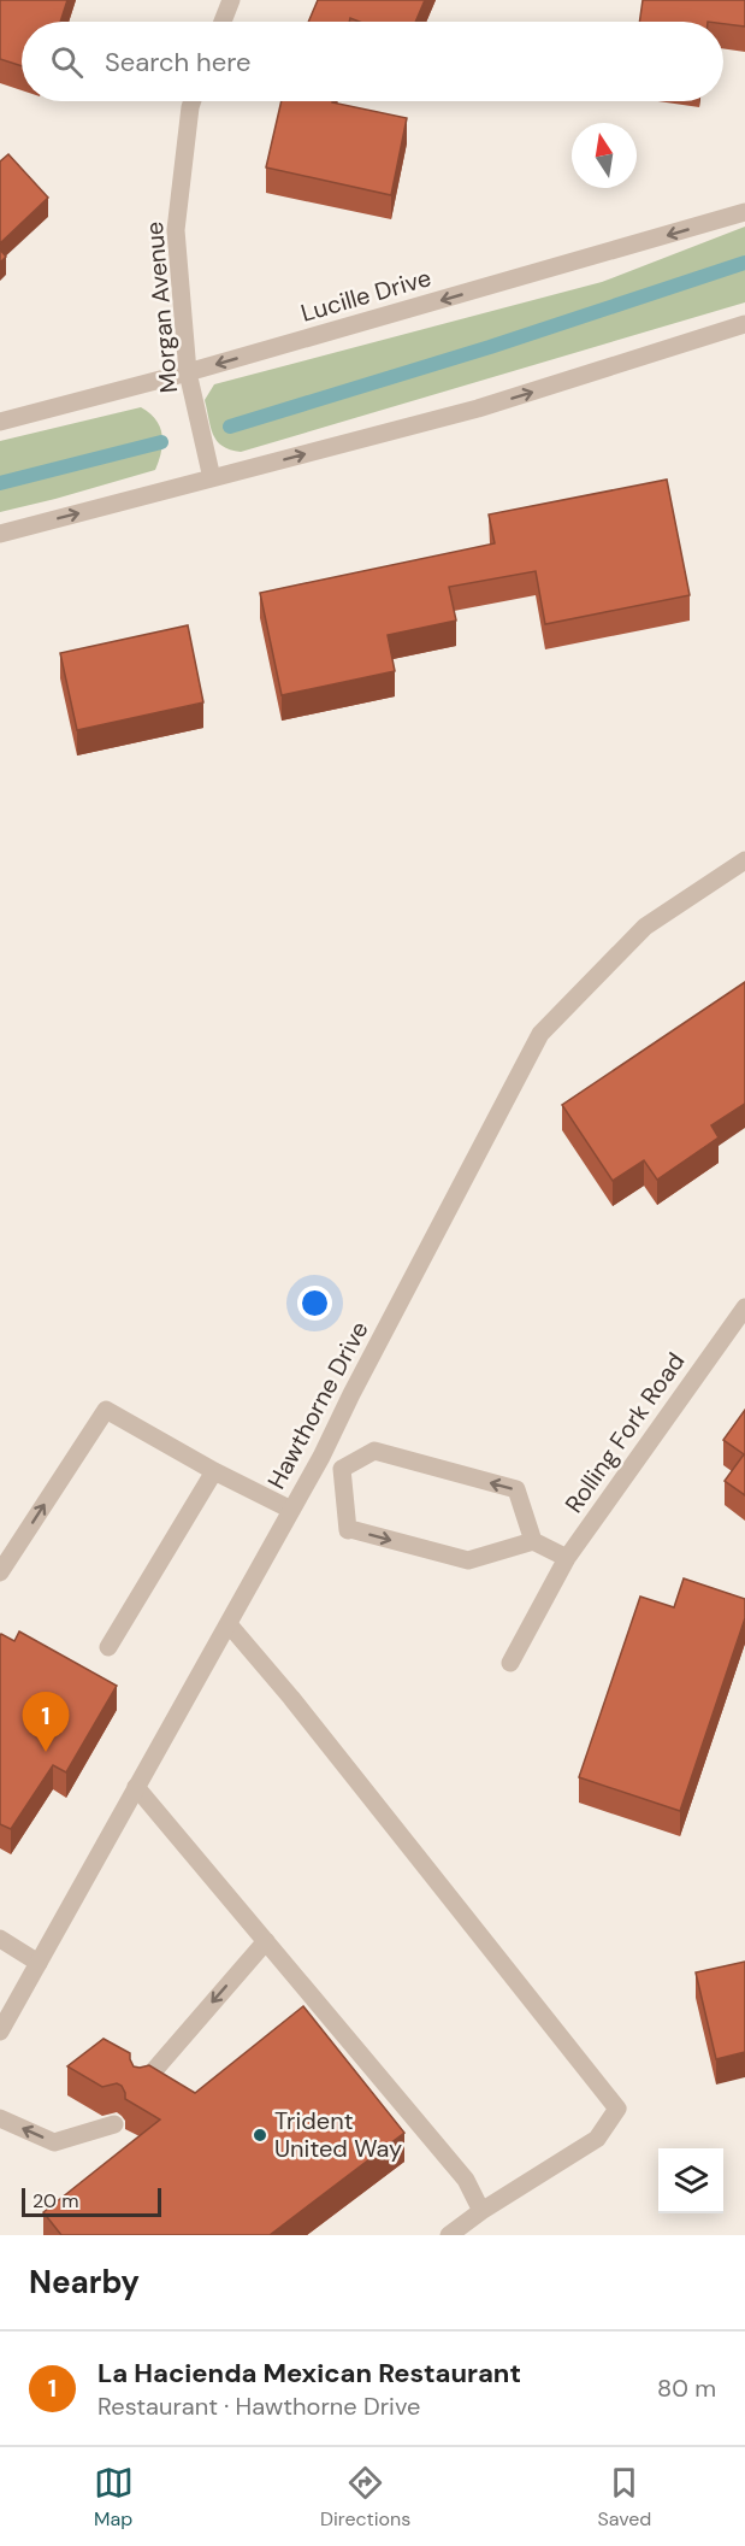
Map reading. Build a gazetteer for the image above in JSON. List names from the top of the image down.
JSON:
{
  "streets": {
    "street": [
      "Lucille Drive",
      "Morgan Avenue",
      "Hawthorne Drive",
      "Rolling Fork Road"
    ]
  },
  "crossings": [
    ["Lucille Drive", "Morgan Avenue"]
  ],
  "places": ["Trident United Way"],
  "scale_bar": "20 m",
  "north": "top",
  "page": {
    "search": "Search here",
    "pins": "1",
    "scale": "20 m",
    "heading": "Nearby",
    "list": [
      {
        "mark": "1",
        "name": "La Hacienda Mexican Restaurant",
        "note": "Restaurant · Hawthorne Drive",
        "value": "80 m"
      }
    ],
    "nav": ["Map", "Directions", "Saved"]
  }
}
